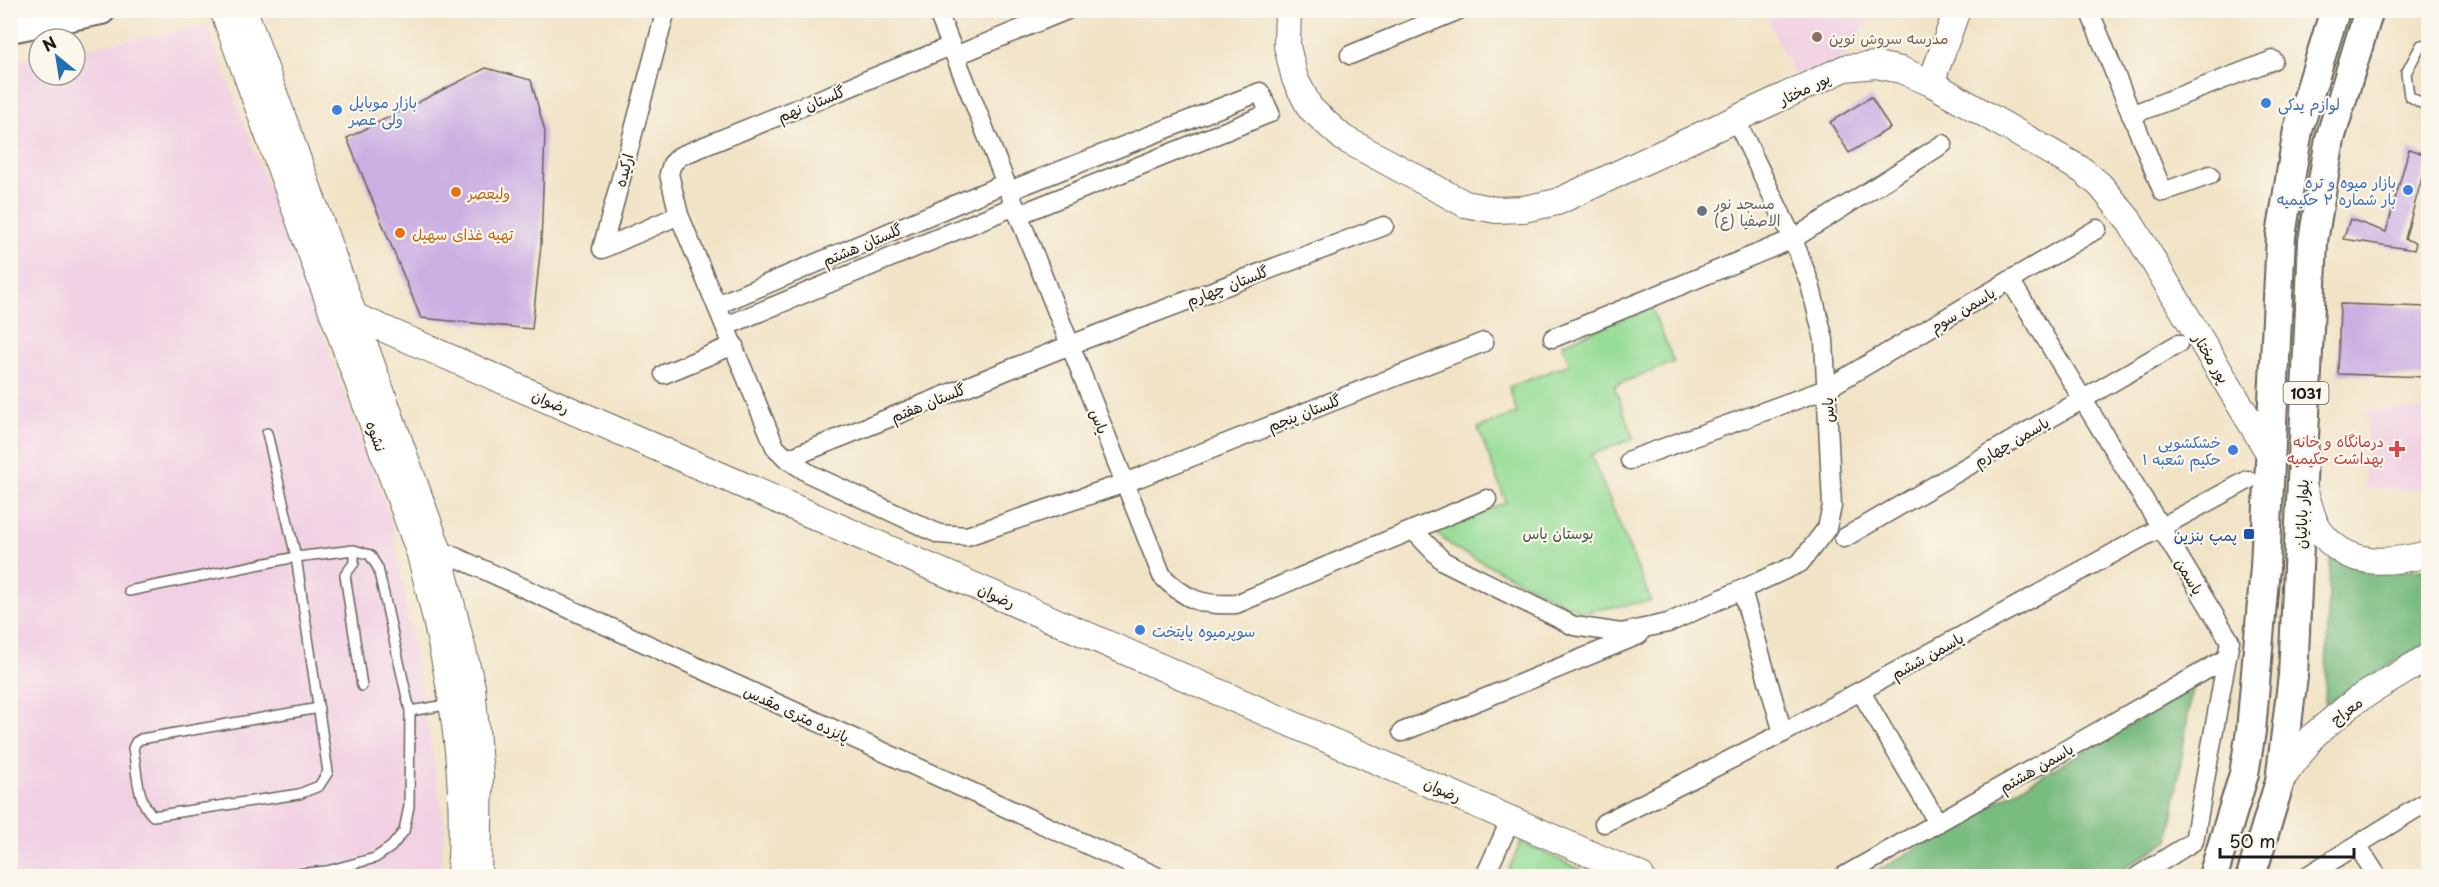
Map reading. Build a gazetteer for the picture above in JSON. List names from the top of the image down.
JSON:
{
  "streets": {
    "main road": [
      "پور مختار",
      "1031",
      "رضوان",
      "نشوه",
      "بلوار بابائیان",
      "معراج"
    ],
    "street": [
      "گلستان نهم",
      "ارکیده",
      "گلستان هشتم",
      "گلستان چهارم",
      "یاسمن سوم",
      "گلستان هفتم",
      "یاس",
      "گلستان پنجم",
      "یاسمن چهارم",
      "یاسمن",
      "یاسمن ششم",
      "پانزده متری مقدس",
      "یاسمن هشتم"
    ]
  },
  "crossings": [
    ["پور مختار", "1031"],
    ["پور مختار", "یاس"],
    ["گلستان نهم", "ارکیده"],
    ["گلستان نهم", "یاس"],
    ["گلستان هشتم", "یاس"],
    ["گلستان چهارم", "گلستان هفتم"],
    ["گلستان چهارم", "یاس"],
    ["یاسمن سوم", "یاس"],
    ["یاسمن سوم", "یاسمن"],
    ["رضوان", "نشوه"],
    ["گلستان هفتم", "یاس"],
    ["گلستان هفتم", "گلستان پنجم"],
    ["یاس", "گلستان پنجم"],
    ["نشوه", "پانزده متری مقدس"],
    ["یاسمن چهارم", "یاسمن"],
    ["بلوار بابائیان", "معراج"],
    ["یاسمن", "یاسمن ششم"],
    ["یاسمن", "یاسمن هشتم"]
  ],
  "parks": ["بوستان یاس"],
  "places": {
    "other": [
      "مدرسه سروش نوین",
      "لوازم یدکی",
      "بازار موبایل ولی عصر",
      "بازار میوه و تره بار شماره ۲ حکیمیه",
      "ولیعصر",
      "مسجد نور الاصفیا (ع)",
      "تهیه غذای سهیل",
      "خشکشویی حکیم شعبه ۱",
      "سوپرمیوه پایتخت"
    ],
    "health": ["درمانگاه و خانه بهداشت حکیمیه"],
    "transit": ["پمپ بنزین"]
  },
  "scale_bar": "50 m",
  "north": "top left"
}
